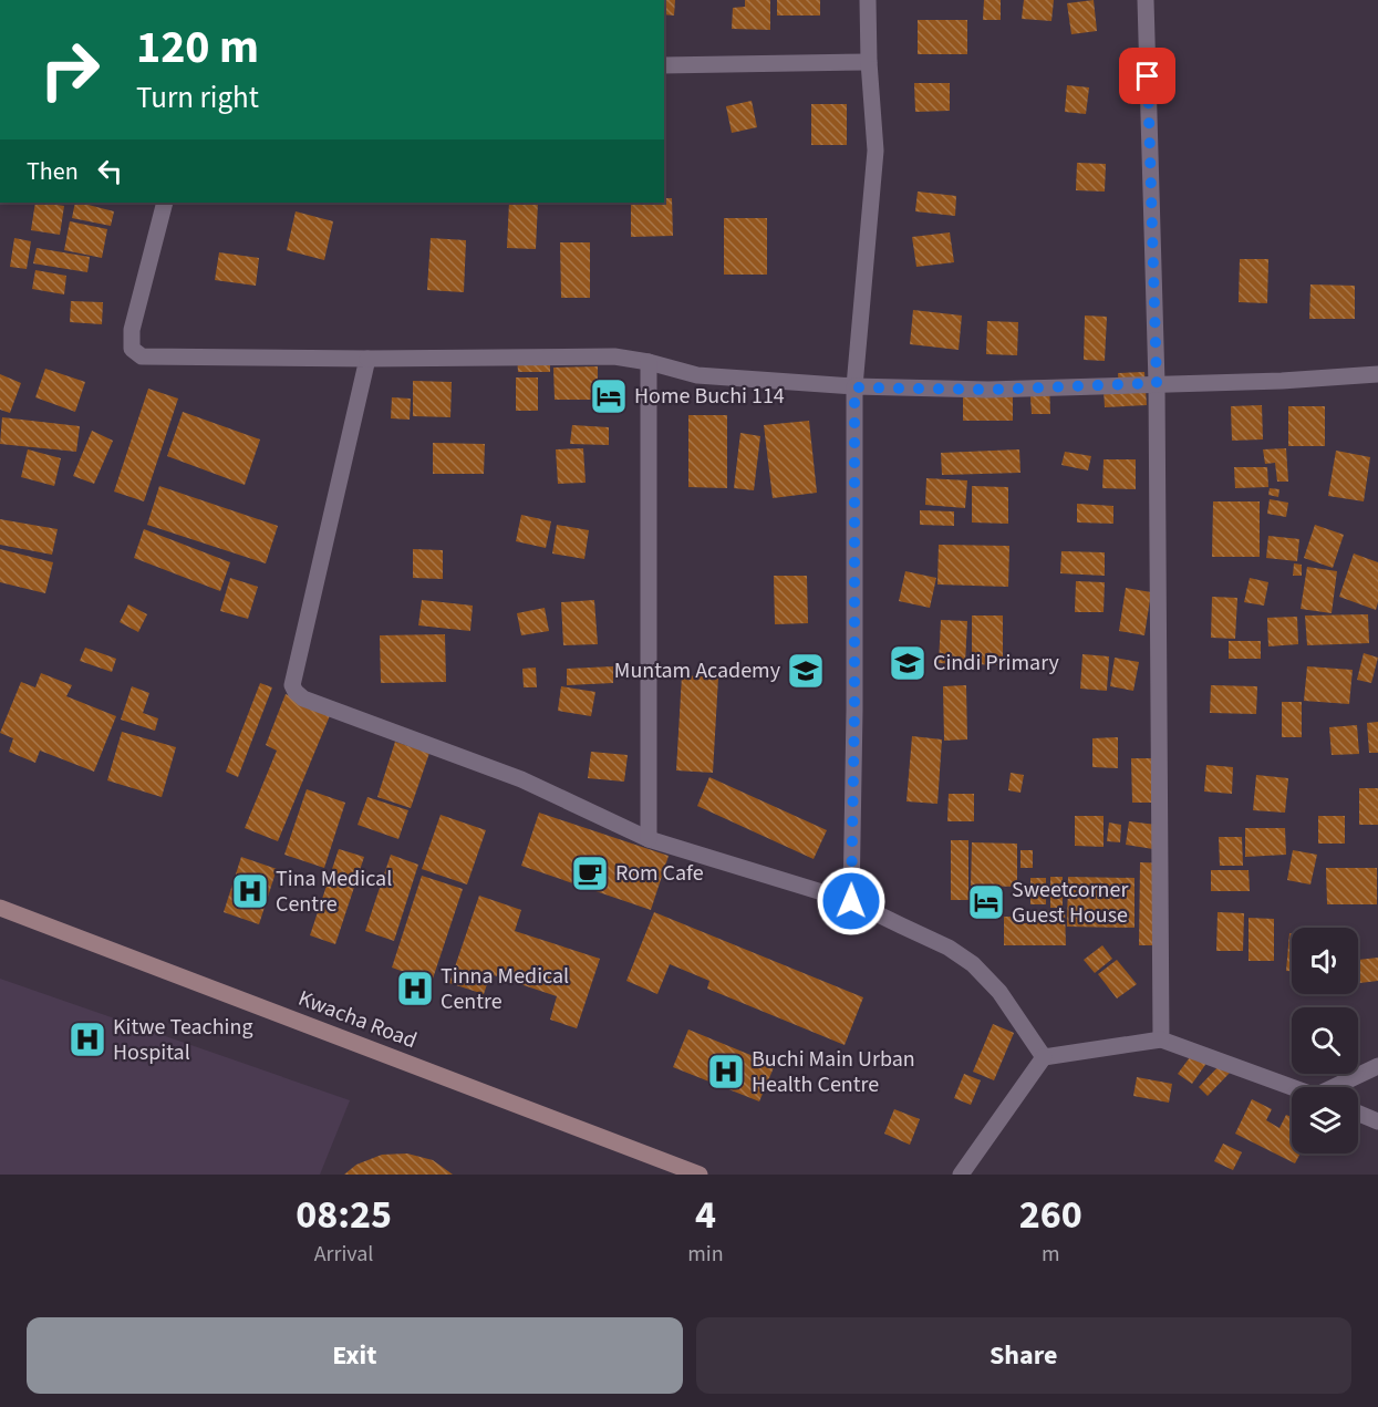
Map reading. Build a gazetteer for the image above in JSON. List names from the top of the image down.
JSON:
{
  "streets": {
    "main road": ["Kwacha Road"]
  },
  "places": {
    "hotel": ["Home Buchi 114", "Sweetcorner Guest House"],
    "school or university": ["Cindi Primary", "Muntam Academy"],
    "cafe": ["Rom Cafe"],
    "hospital": [
      "Tina Medical Centre",
      "Tinna Medical Centre",
      "Kitwe Teaching Hospital",
      "Buchi Main Urban Health Centre"
    ]
  },
  "page": {
    "turn": ["120 m", "Turn right"],
    "then": "Then",
    "eta": [
      "08:25",
      "Arrival",
      "4",
      "min",
      "260",
      "m"
    ],
    "buttons": ["Exit", "Share"]
  }
}
